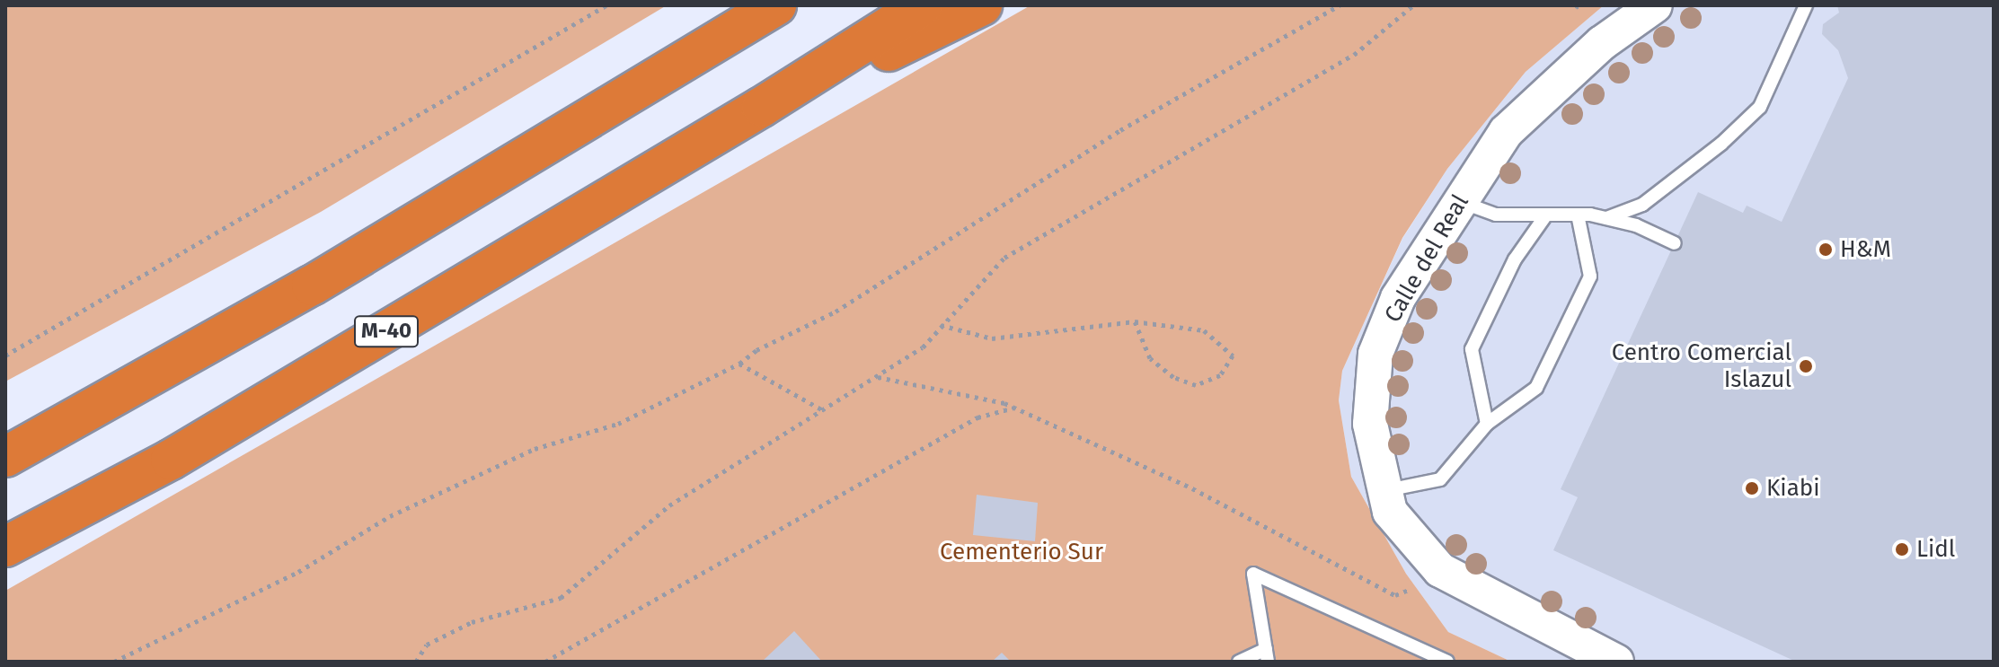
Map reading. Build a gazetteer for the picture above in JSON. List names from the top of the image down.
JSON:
{
  "streets": {
    "highway": ["M-40"],
    "street": ["Calle del Real"]
  },
  "parks": ["Cementerio Sur"],
  "places": [
    "H&M",
    "Centro Comercial Islazul",
    "Kiabi",
    "Lidl"
  ]
}
